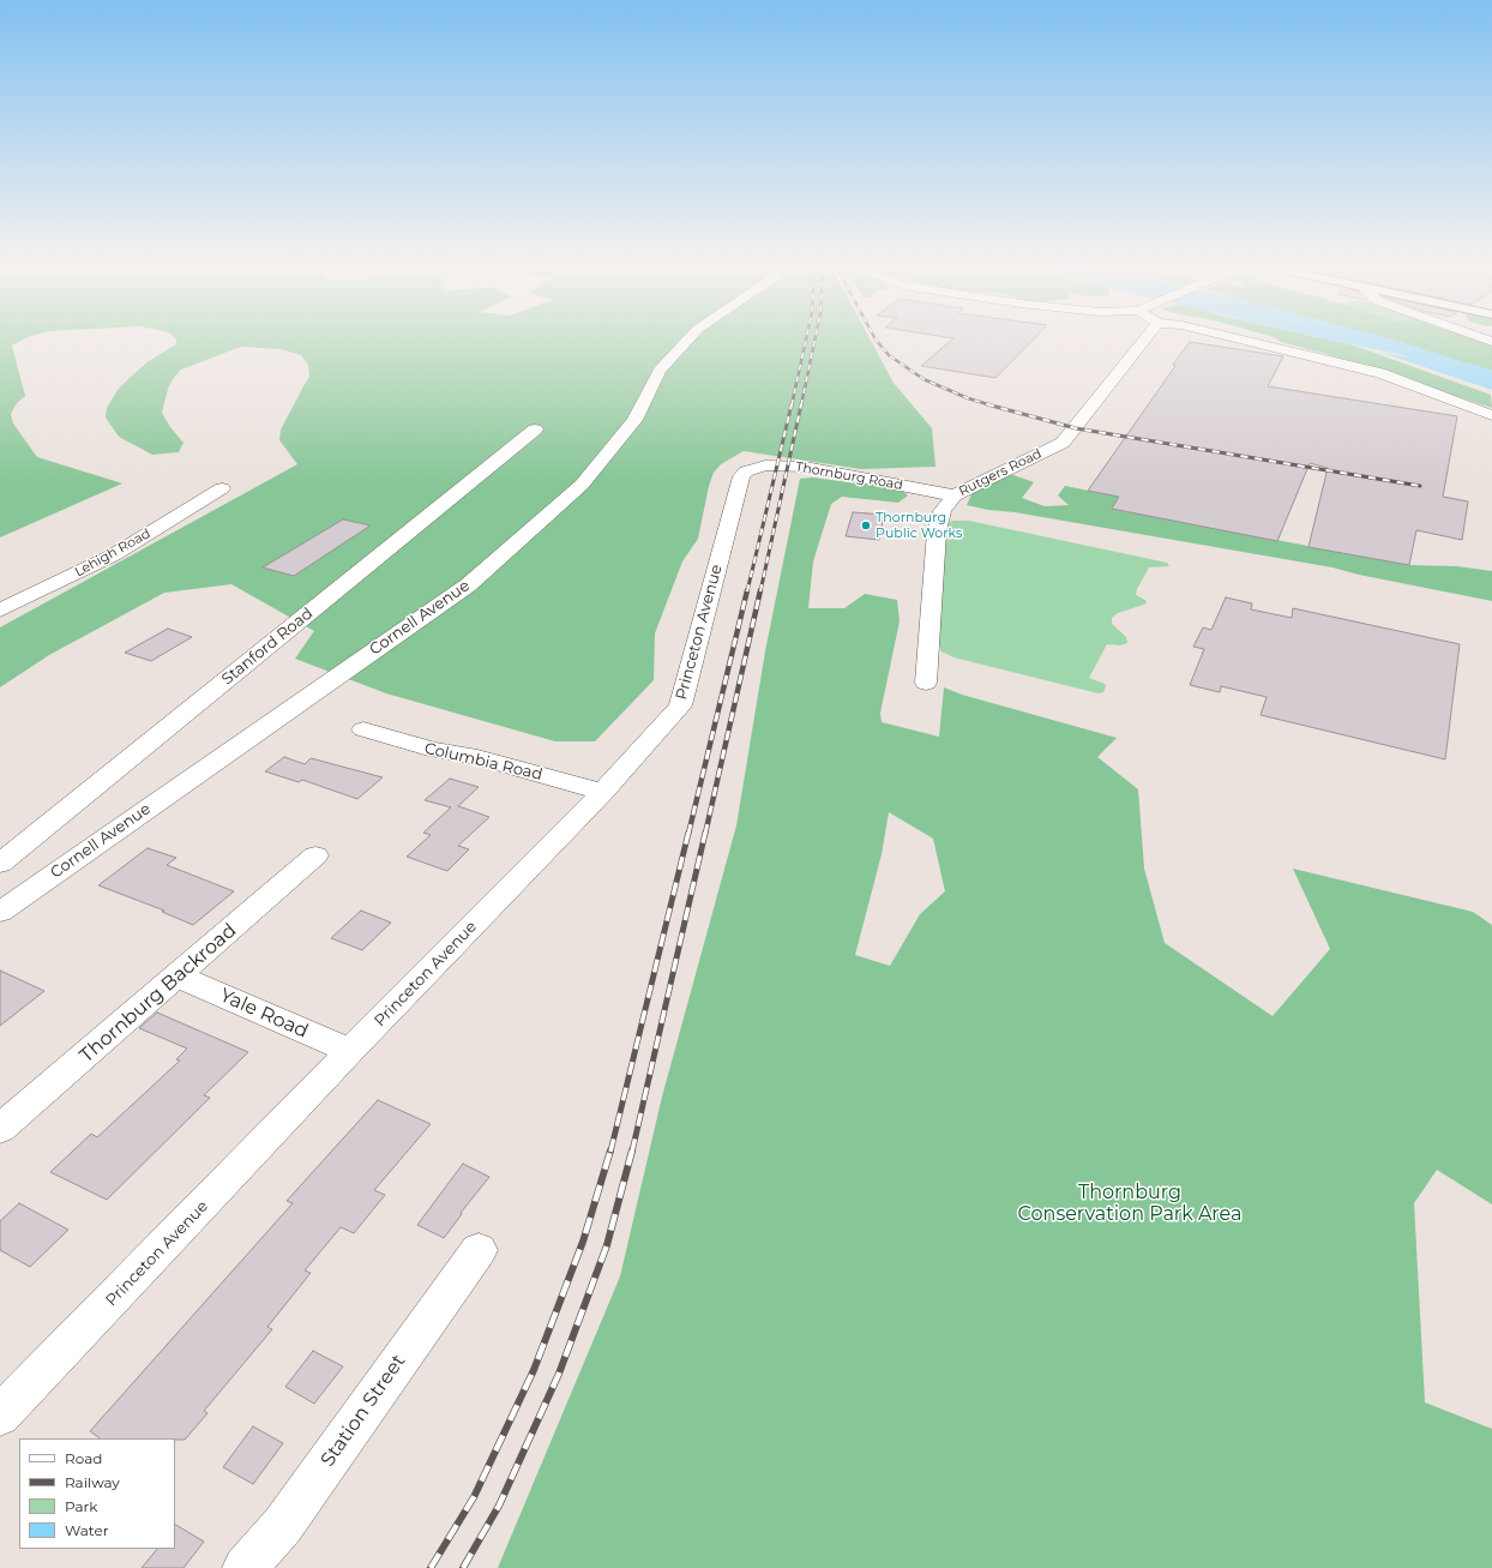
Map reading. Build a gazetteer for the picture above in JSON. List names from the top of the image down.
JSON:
{
  "streets": {
    "street": [
      "Rutgers Road",
      "Thornburg Road",
      "Lehigh Road",
      "Cornell Avenue",
      "Princeton Avenue",
      "Stanford Road",
      "Columbia Road",
      "Thornburg Backroad",
      "Yale Road",
      "Station Street"
    ]
  },
  "crossings": [
    ["Rutgers Road", "Thornburg Road"],
    ["Thornburg Road", "Princeton Avenue"],
    ["Princeton Avenue", "Columbia Road"],
    ["Princeton Avenue", "Yale Road"],
    ["Thornburg Backroad", "Yale Road"]
  ],
  "parks": ["Thornburg Conservation Park Area"],
  "places": ["Thornburg Public Works"],
  "legend": [
    "Road",
    "Railway",
    "Park",
    "Water"
  ]
}
